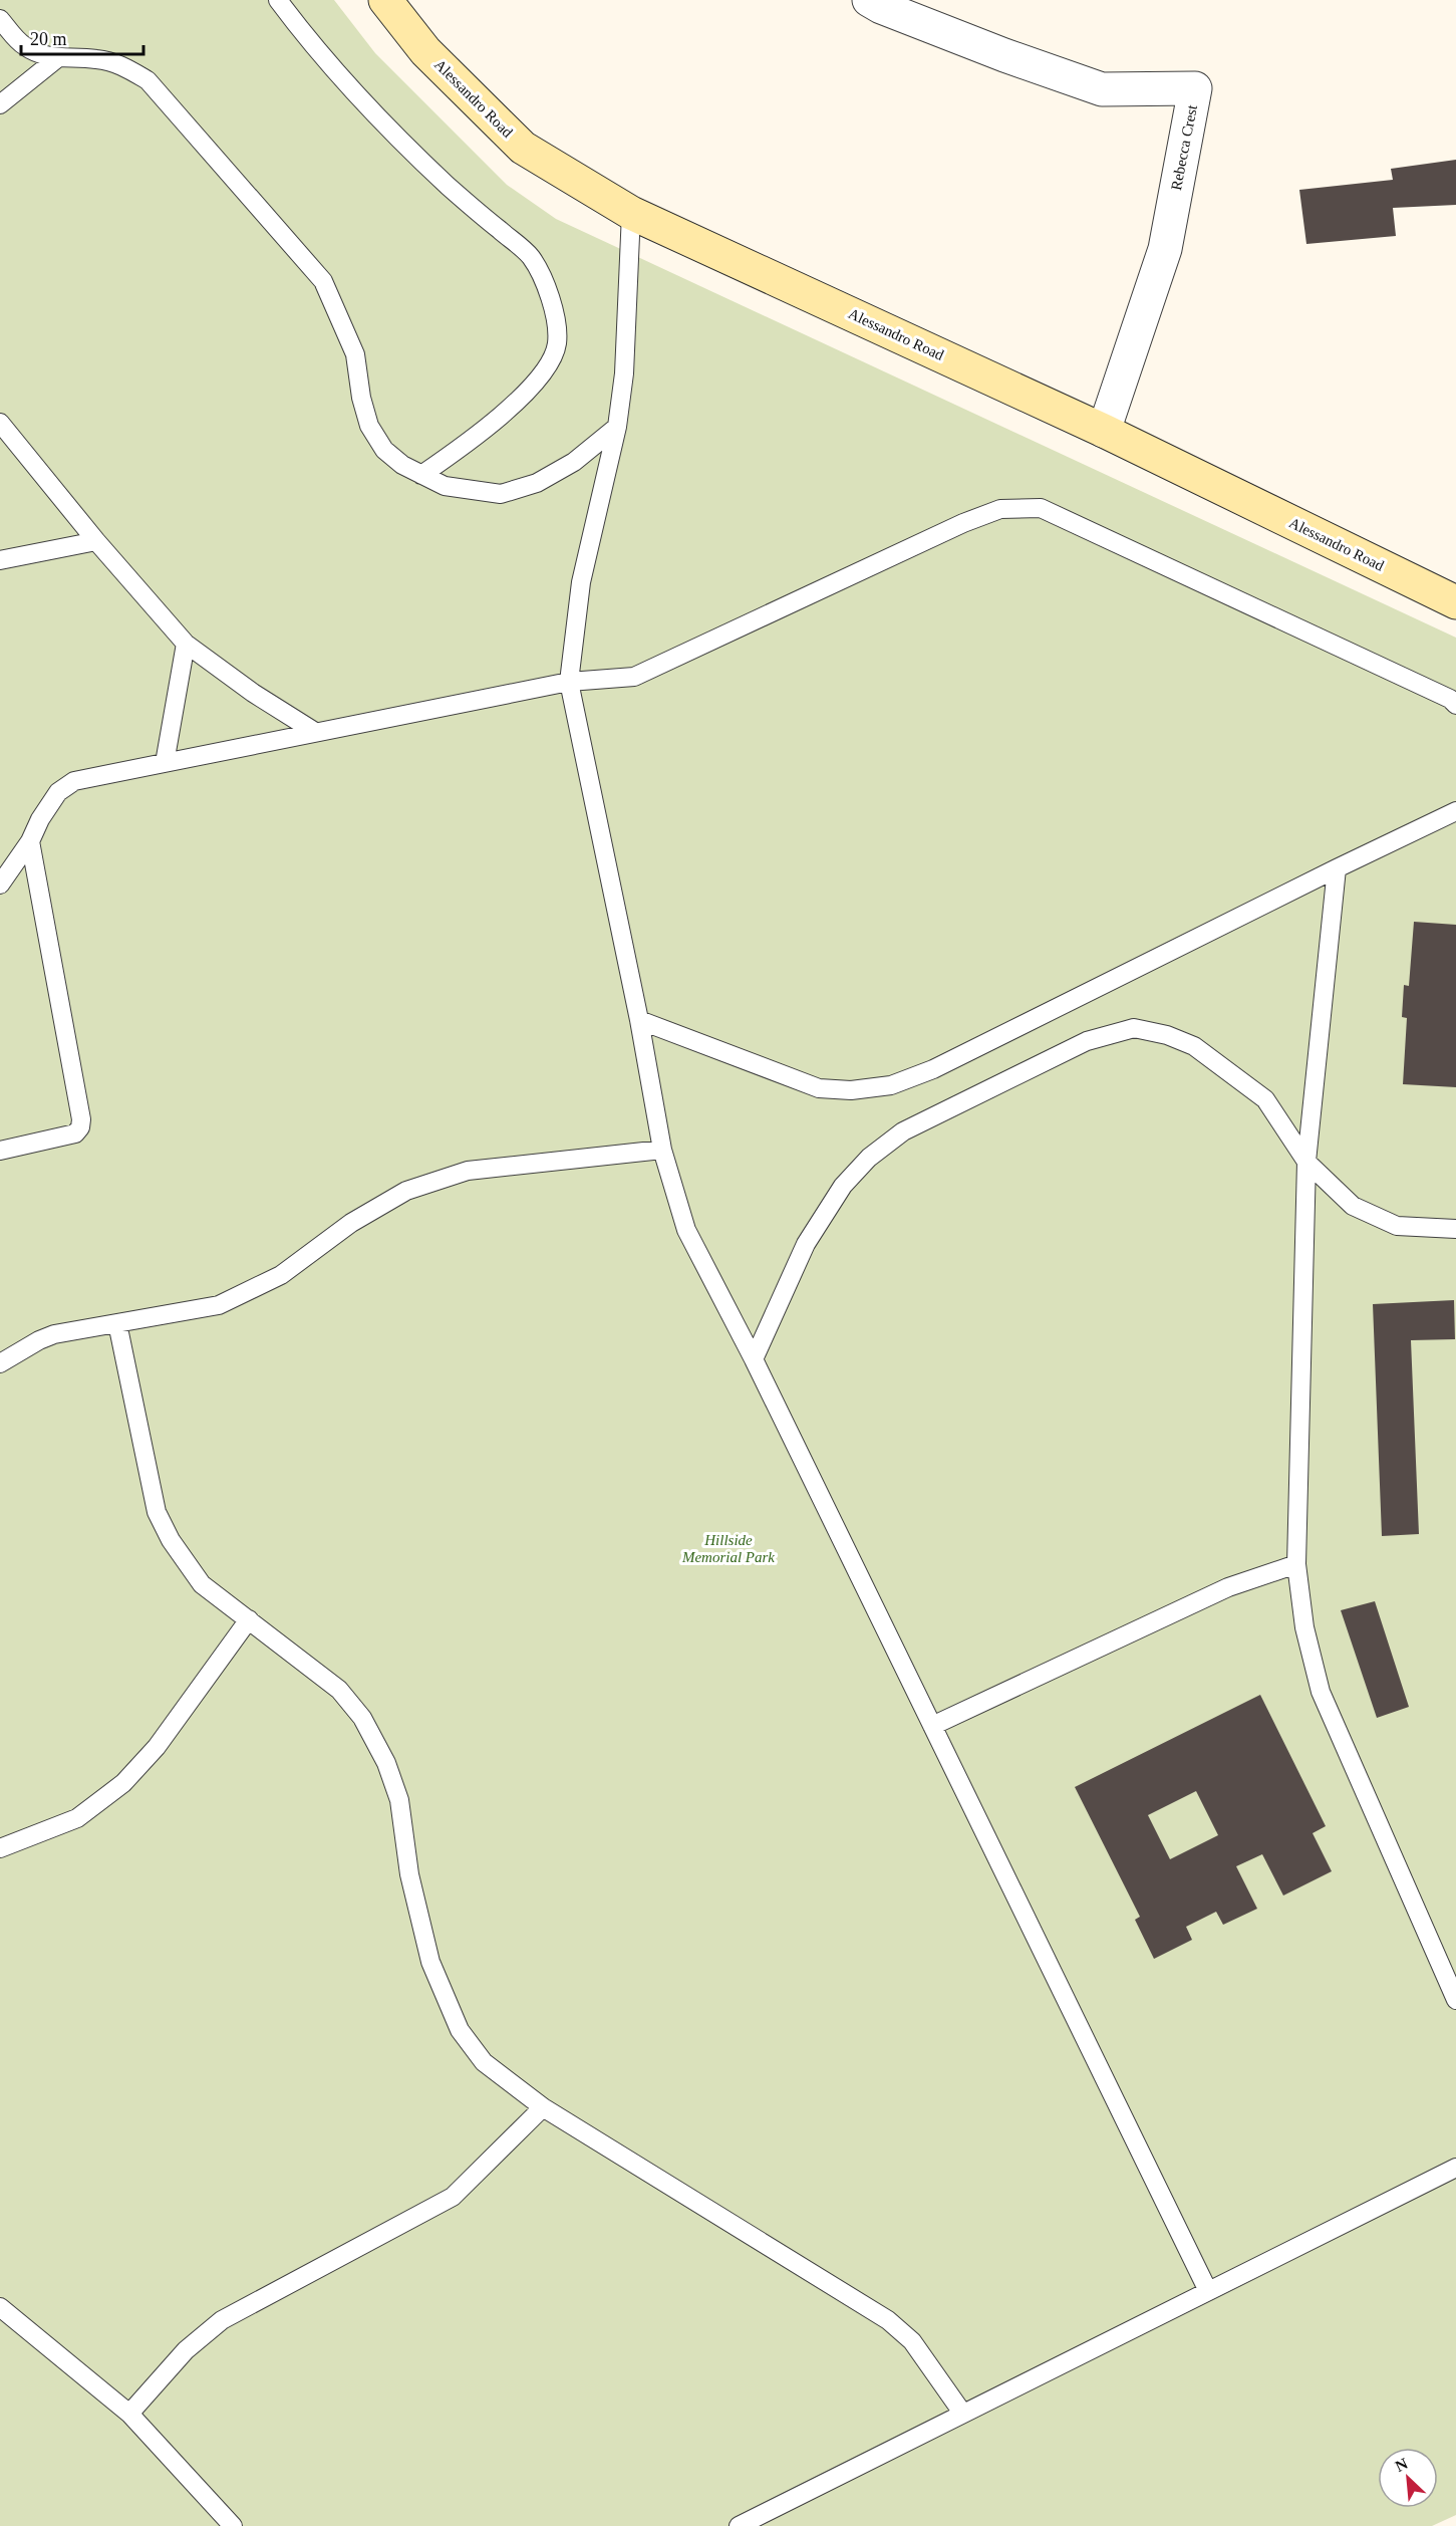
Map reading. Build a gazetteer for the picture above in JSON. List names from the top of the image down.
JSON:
{
  "streets": {
    "street": ["Alessandro Road", "Rebecca Crest"]
  },
  "crossings": [
    ["Alessandro Road", "Rebecca Crest"]
  ],
  "parks": ["Hillside Memorial Park"],
  "scale_bar": "20 m",
  "north": "top left"
}
